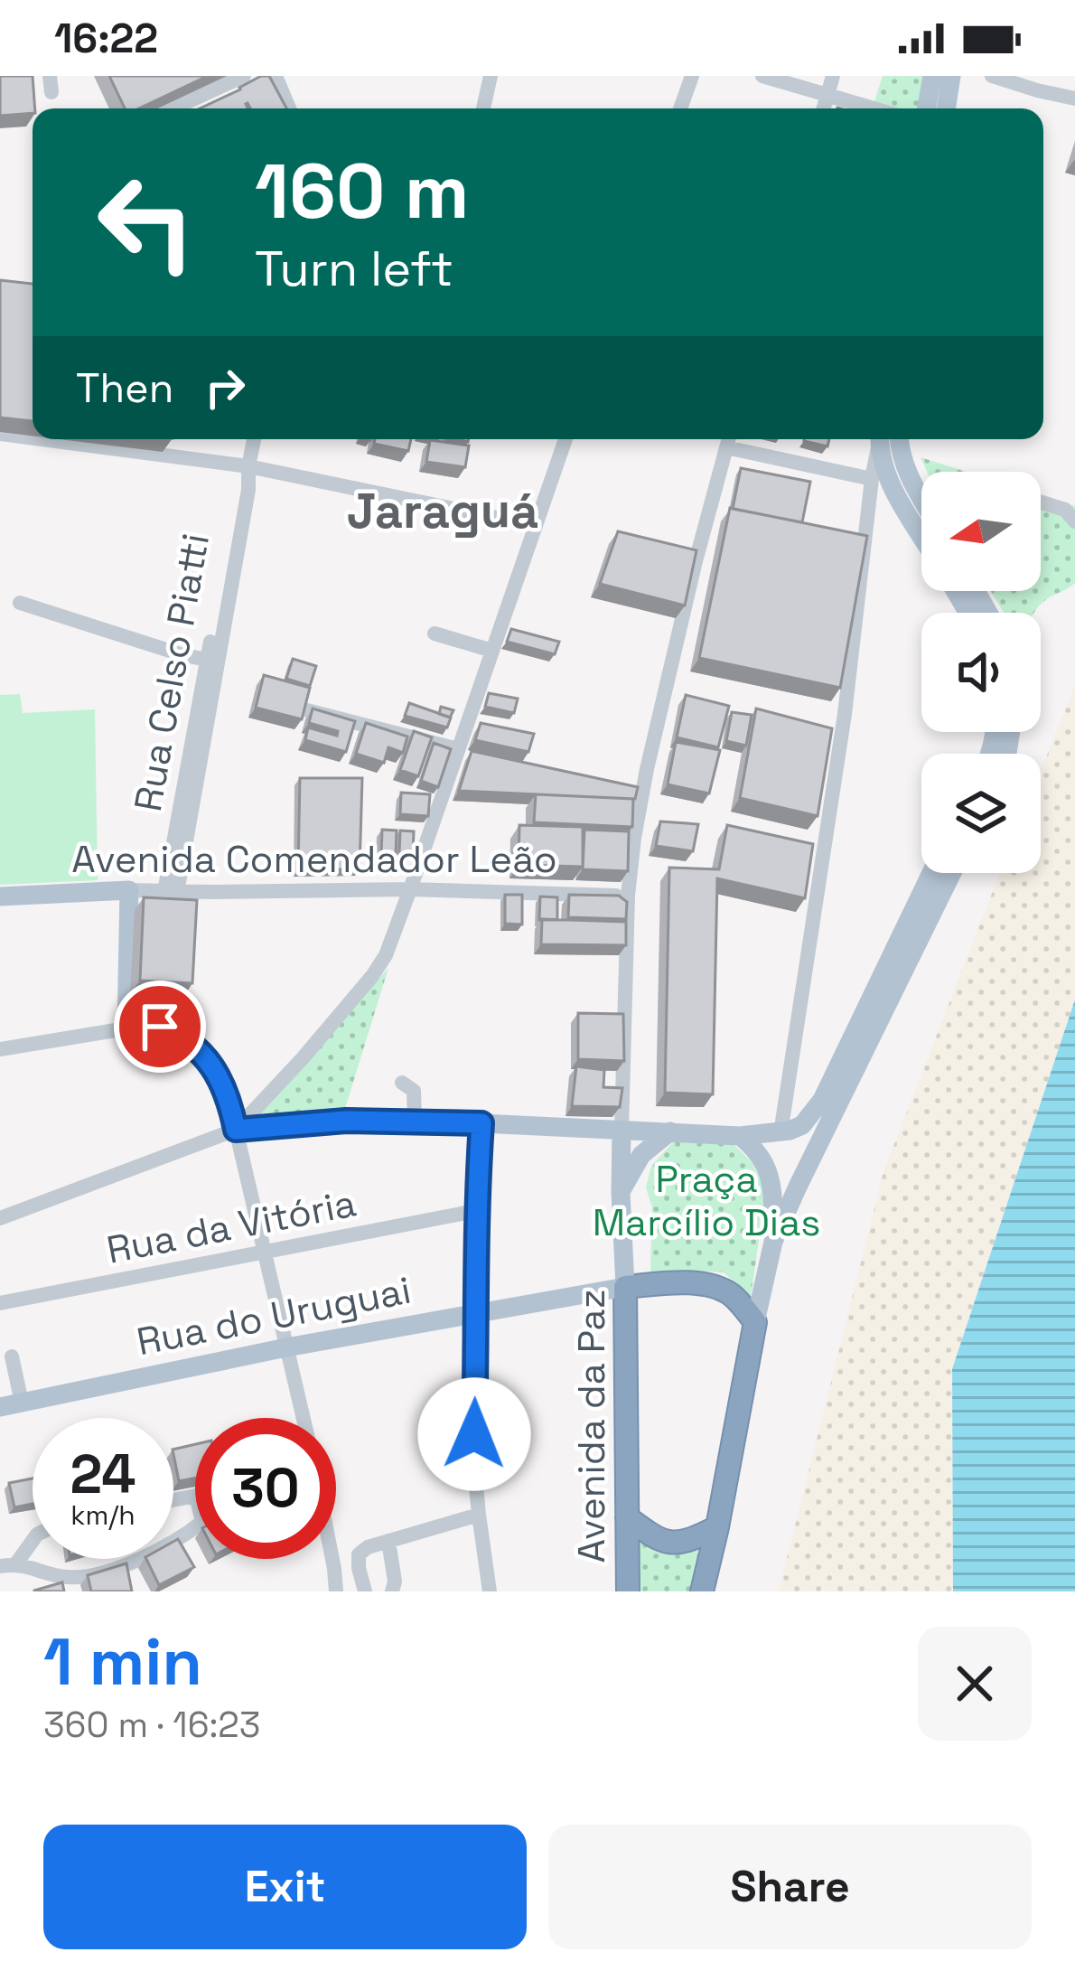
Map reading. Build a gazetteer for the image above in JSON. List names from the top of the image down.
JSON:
{
  "streets": {
    "highway": ["Avenida da Paz"],
    "main road": ["Avenida Comendador Leão", "Rua do Uruguai"],
    "street": ["Rua Celso Piatti", "Rua da Vitória"]
  },
  "crossings": [
    ["Rua Celso Piatti", "Avenida Comendador Leão"],
    ["Rua do Uruguai", "Avenida da Paz"]
  ],
  "districts": ["Jaraguá"],
  "parks": ["Praça Marcílio Dias"],
  "north": "left",
  "page": {
    "status": "16:22",
    "turn": ["160 m", "Turn left"],
    "then": "Then",
    "speed": "24 km/h",
    "limit": "30",
    "heading": ["1 min", "360 m · 16:23"],
    "buttons": ["Exit", "Share"]
  }
}
